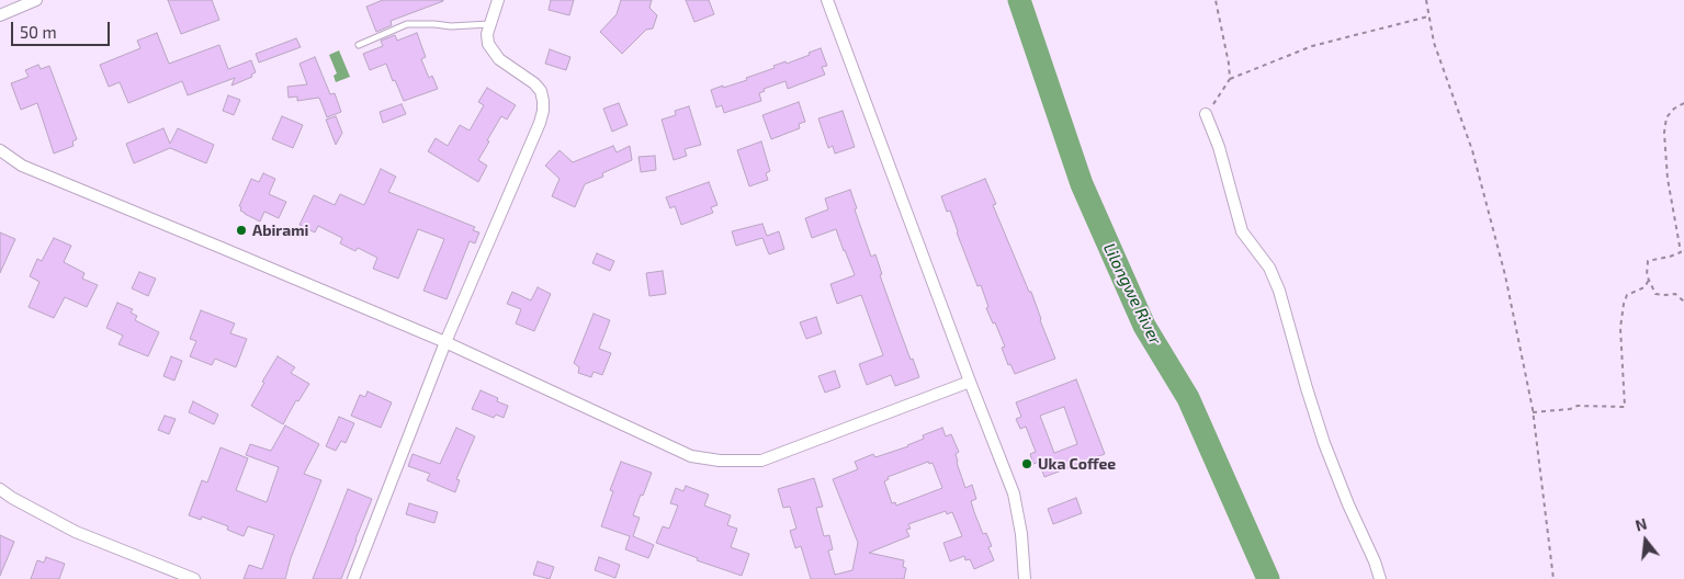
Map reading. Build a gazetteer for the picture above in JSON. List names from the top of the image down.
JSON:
{
  "water": ["Lilongwe River"],
  "places": ["Abirami", "Uka Coffee"],
  "scale_bar": "50 m",
  "north": "top"
}
